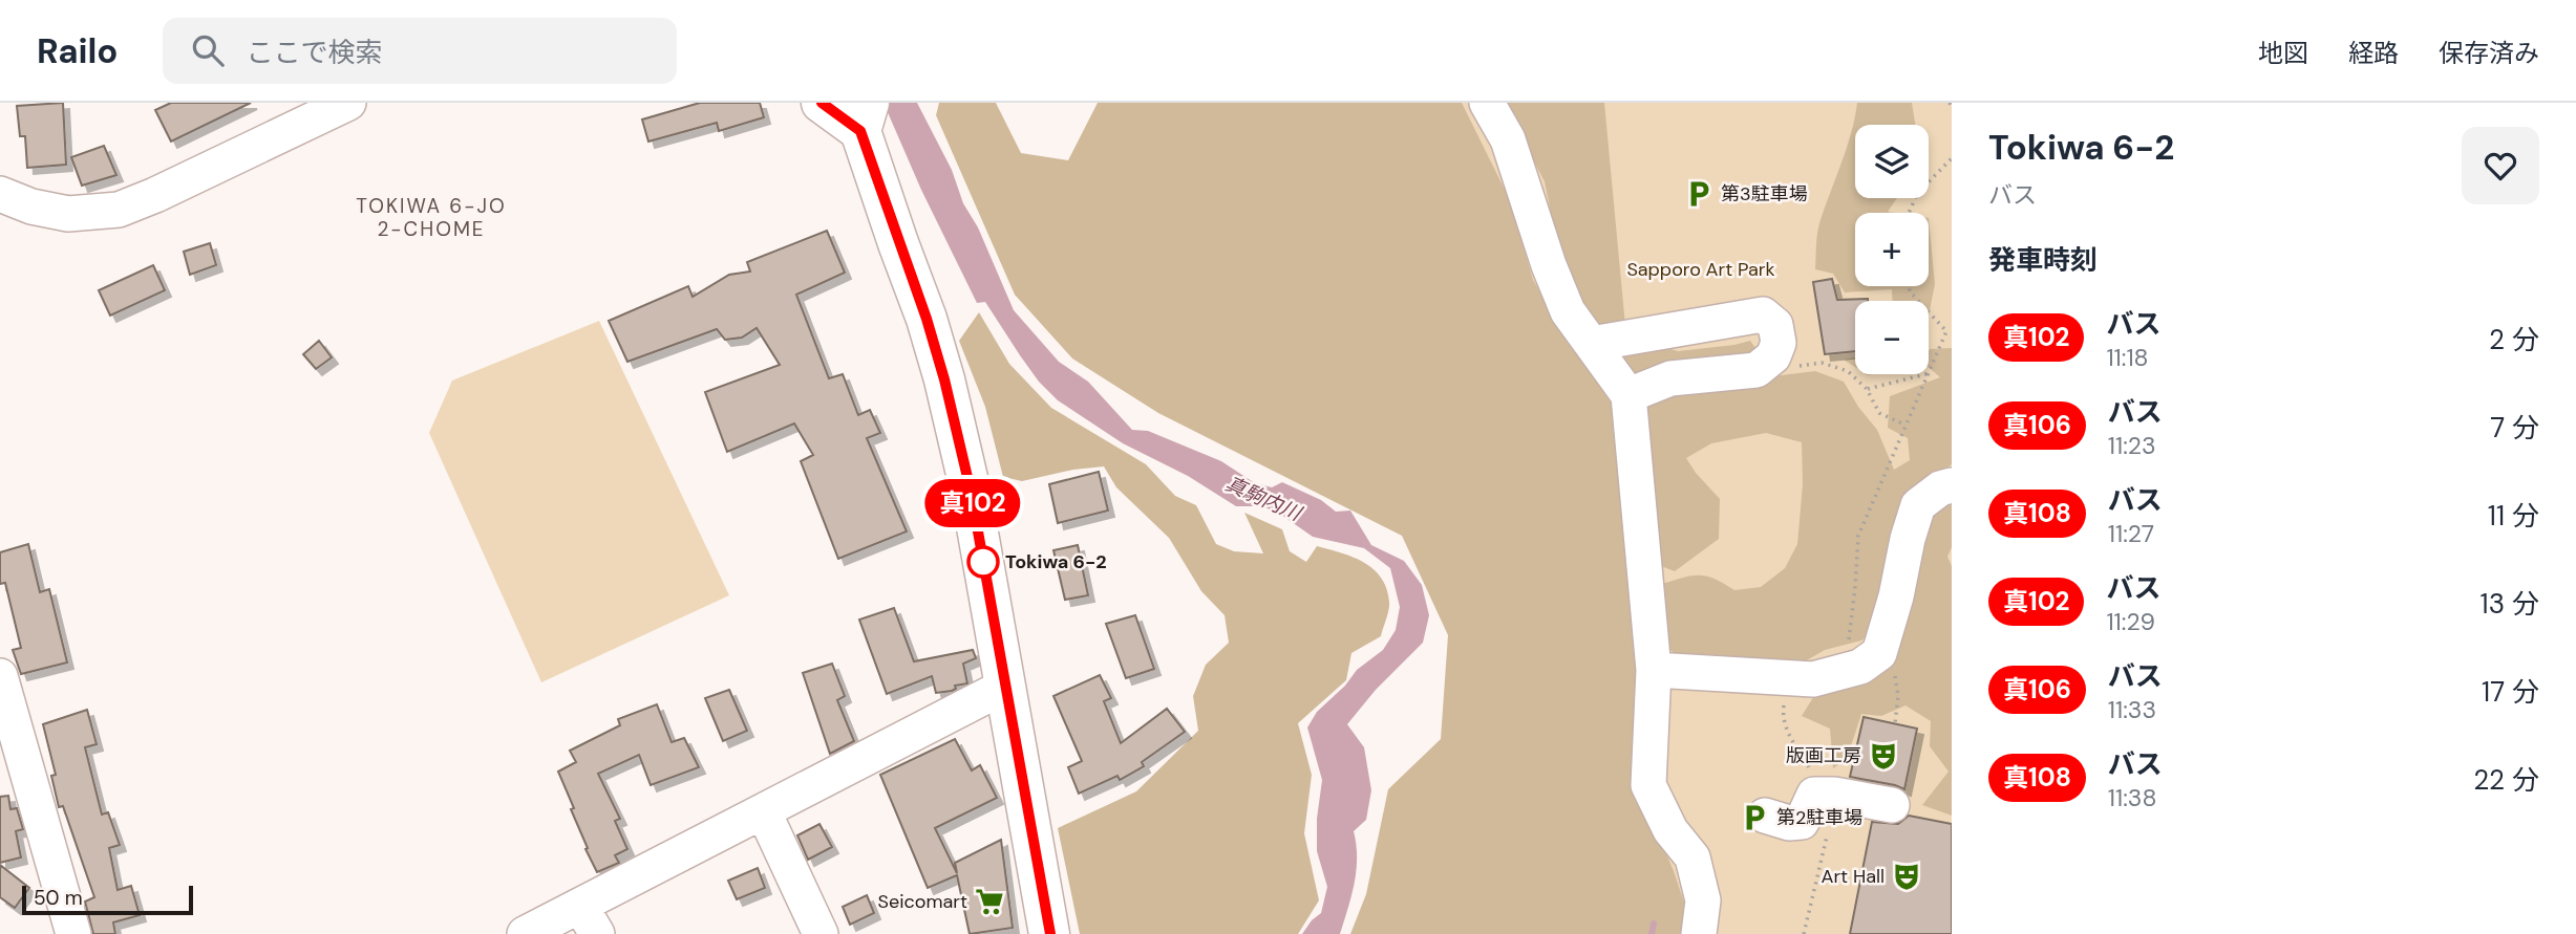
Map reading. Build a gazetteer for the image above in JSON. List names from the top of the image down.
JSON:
{
  "districts": ["TOKIWA 6-JO 2-CHOME"],
  "water": ["真駒内川"],
  "parks": ["Sapporo Art Park"],
  "places": {
    "parking": ["第3駐車場", "第2駐車場"],
    "other": ["Tokiwa 6-2"],
    "theatre": ["版画工房", "Art Hall"],
    "supermarket": ["Seicomart"]
  },
  "lines": ["bus line 真102"],
  "scale_bar": "50 m",
  "page": {
    "header": "Railo",
    "search": "ここで検索",
    "nav": ["地図", "経路", "保存済み"],
    "on_map": "真102",
    "heading": [
      ["Tokiwa 6-2", "バス"],
      "発車時刻"
    ],
    "map_buttons": ["+", "−"],
    "list": [
      {
        "mark": "真102",
        "name": "バス",
        "note": "11:18",
        "value": "2 分"
      },
      {
        "mark": "真106",
        "name": "バス",
        "note": "11:23",
        "value": "7 分"
      },
      {
        "mark": "真108",
        "name": "バス",
        "note": "11:27",
        "value": "11 分"
      },
      {
        "mark": "真102",
        "name": "バス",
        "note": "11:29",
        "value": "13 分"
      },
      {
        "mark": "真106",
        "name": "バス",
        "note": "11:33",
        "value": "17 分"
      },
      {
        "mark": "真108",
        "name": "バス",
        "note": "11:38",
        "value": "22 分"
      }
    ],
    "scale": "50 m"
  }
}
